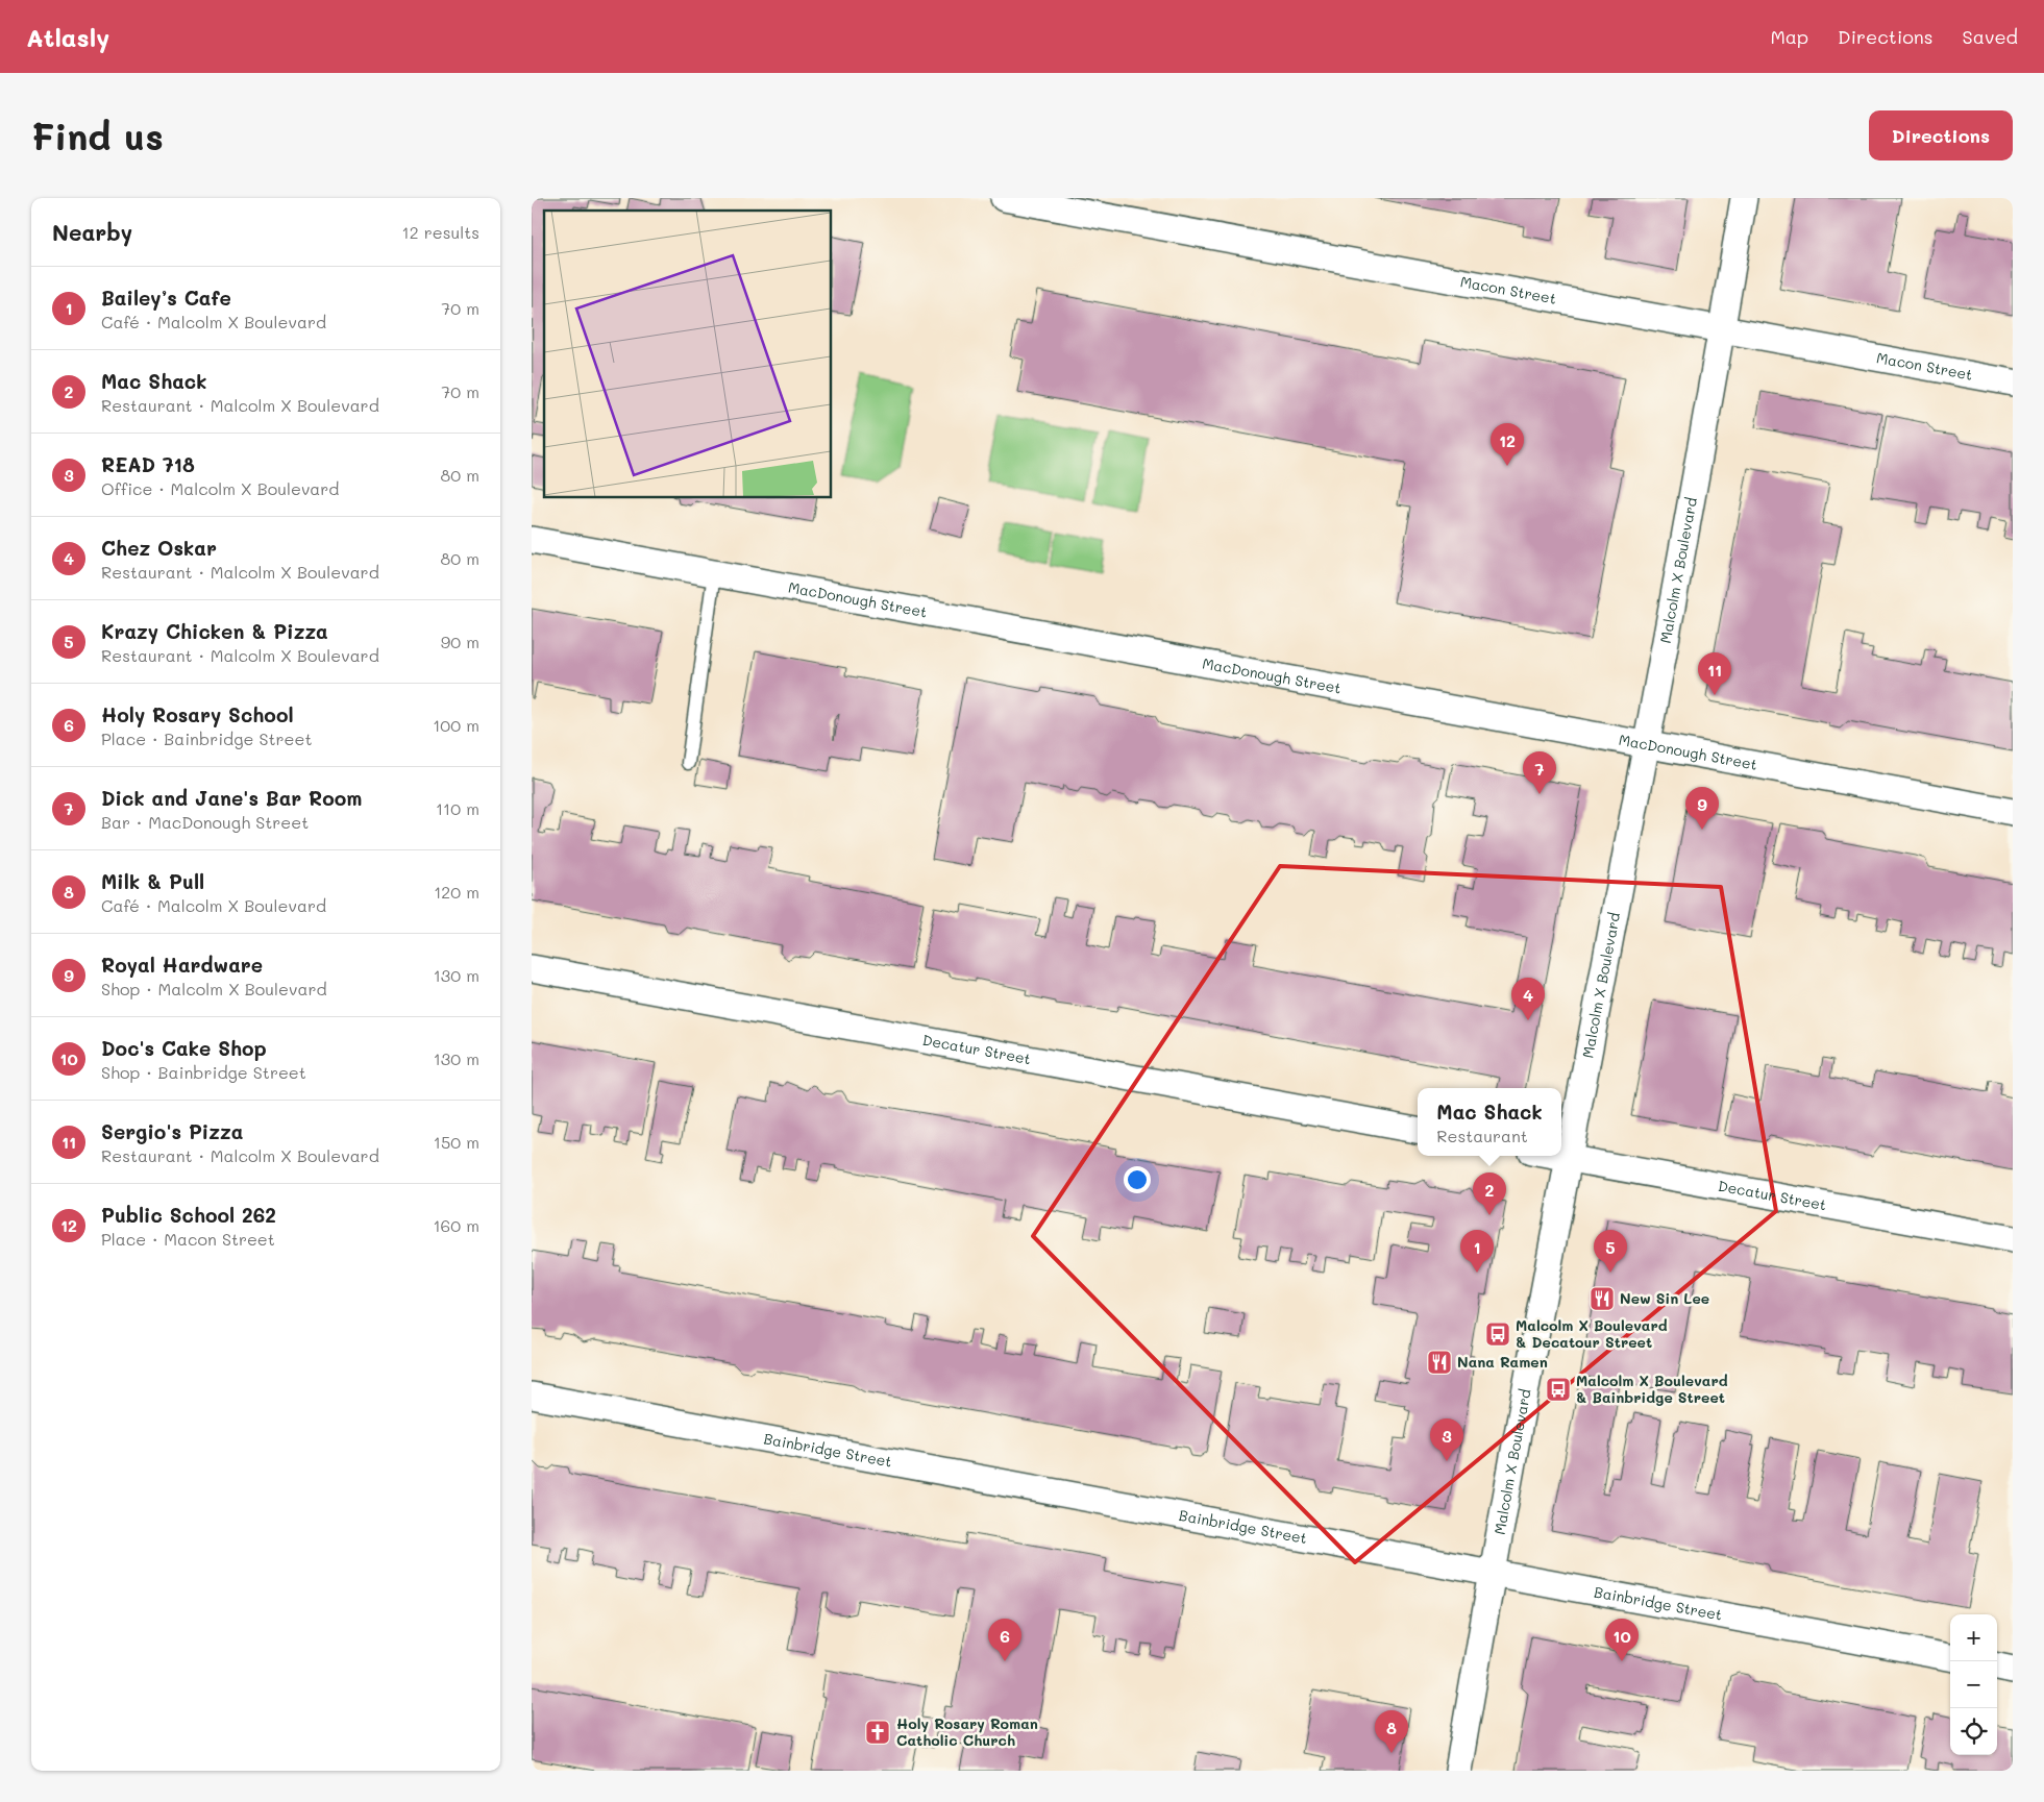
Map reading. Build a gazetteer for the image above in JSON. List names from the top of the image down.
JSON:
{
  "streets": {
    "street": [
      "Macon Street",
      "Malcolm X Boulevard",
      "MacDonough Street",
      "Decatur Street",
      "Bainbridge Street"
    ]
  },
  "crossings": [
    ["Macon Street", "Malcolm X Boulevard"],
    ["Malcolm X Boulevard", "MacDonough Street"],
    ["Malcolm X Boulevard", "Decatur Street"],
    ["Malcolm X Boulevard", "Bainbridge Street"]
  ],
  "places": {
    "restaurant": ["New Sin Lee", "Nana Ramen"],
    "bus stop": ["Malcolm X Boulevard & Decatour Street", "Malcolm X Boulevard & Bainbridge Street"],
    "church": ["Holy Rosary Roman Catholic Church"]
  },
  "page": {
    "header": "Atlasly",
    "nav": ["Map", "Directions", "Saved"],
    "buttons": "Directions",
    "title": "Find us",
    "heading": ["Nearby", "12 results"],
    "list": [
      {
        "mark": "1",
        "name": "Bailey’s Cafe",
        "note": "Café · Malcolm X Boulevard",
        "value": "70 m"
      },
      {
        "mark": "2",
        "name": "Mac Shack",
        "note": "Restaurant · Malcolm X Boulevard",
        "value": "70 m"
      },
      {
        "mark": "3",
        "name": "READ 718",
        "note": "Office · Malcolm X Boulevard",
        "value": "80 m"
      },
      {
        "mark": "4",
        "name": "Chez Oskar",
        "note": "Restaurant · Malcolm X Boulevard",
        "value": "80 m"
      },
      {
        "mark": "5",
        "name": "Krazy Chicken & Pizza",
        "note": "Restaurant · Malcolm X Boulevard",
        "value": "90 m"
      },
      {
        "mark": "6",
        "name": "Holy Rosary School",
        "note": "Place · Bainbridge Street",
        "value": "100 m"
      },
      {
        "mark": "7",
        "name": "Dick and Jane's Bar Room",
        "note": "Bar · MacDonough Street",
        "value": "110 m"
      },
      {
        "mark": "8",
        "name": "Milk & Pull",
        "note": "Café · Malcolm X Boulevard",
        "value": "120 m"
      },
      {
        "mark": "9",
        "name": "Royal Hardware",
        "note": "Shop · Malcolm X Boulevard",
        "value": "130 m"
      },
      {
        "mark": "10",
        "name": "Doc's Cake Shop",
        "note": "Shop · Bainbridge Street",
        "value": "130 m"
      },
      {
        "mark": "11",
        "name": "Sergio's Pizza",
        "note": "Restaurant · Malcolm X Boulevard",
        "value": "150 m"
      },
      {
        "mark": "12",
        "name": "Public School 262",
        "note": "Place · Macon Street",
        "value": "160 m"
      }
    ],
    "pins": [
      "12",
      "11",
      "7",
      "9",
      "4",
      "2",
      "1",
      "5",
      "3",
      "6",
      "10",
      "8"
    ],
    "popup": ["Mac Shack", "Restaurant"],
    "map_buttons": ["+", "−"]
  }
}
